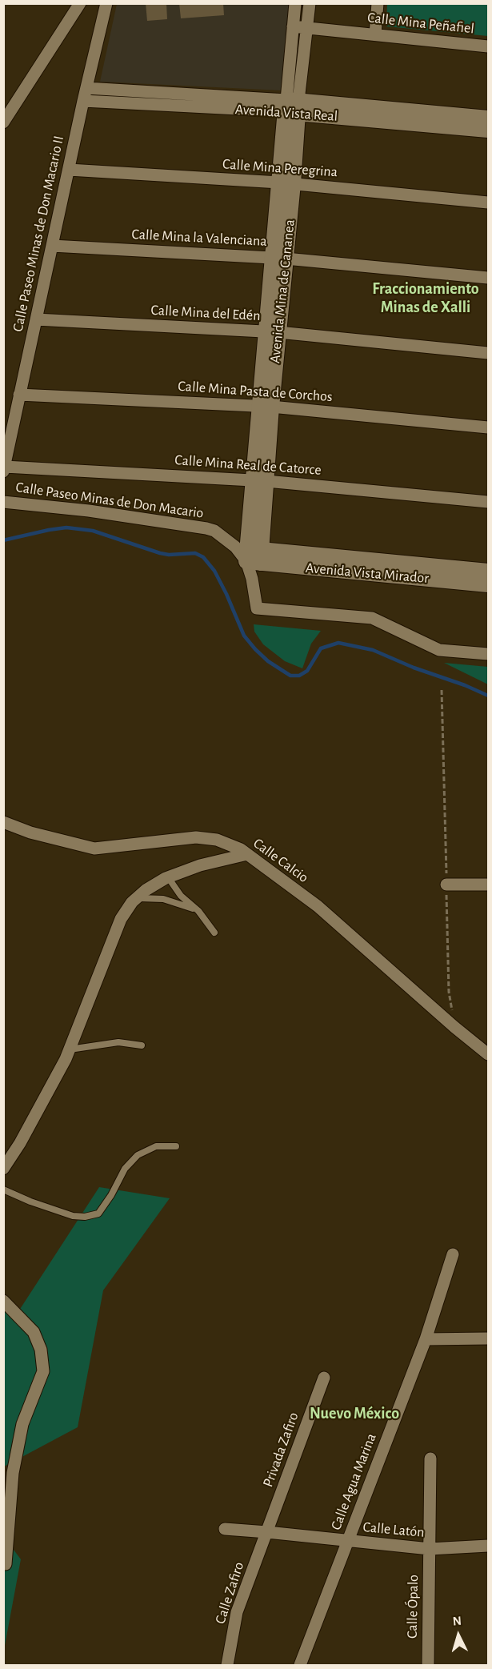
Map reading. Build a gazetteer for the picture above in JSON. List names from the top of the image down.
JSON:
{
  "streets": {
    "street": [
      "Calle Mina Peñafiel",
      "Avenida Vista Real",
      "Calle Mina Peregrina",
      "Calle Paseo Minas de Don Macario II",
      "Calle Mina la Valenciana",
      "Avenida Mina de Cananea",
      "Calle Mina del Edén",
      "Calle Mina Pasta de Corchos",
      "Calle Mina Real de Catorce",
      "Calle Paseo Minas de Don Macario",
      "Avenida Vista Mirador",
      "Calle Calcio",
      "Privada Zafiro",
      "Calle Agua Marina",
      "Calle Latón",
      "Calle Zafiro",
      "Calle Ópalo"
    ]
  },
  "crossings": [
    ["Calle Mina Peñafiel", "Avenida Mina de Cananea"],
    ["Avenida Vista Real", "Calle Paseo Minas de Don Macario II"],
    ["Avenida Vista Real", "Avenida Mina de Cananea"],
    ["Calle Mina Peregrina", "Calle Paseo Minas de Don Macario II"],
    ["Calle Mina Peregrina", "Avenida Mina de Cananea"],
    ["Calle Paseo Minas de Don Macario II", "Calle Mina la Valenciana"],
    ["Calle Paseo Minas de Don Macario II", "Calle Mina del Edén"],
    ["Calle Paseo Minas de Don Macario II", "Calle Mina Pasta de Corchos"],
    ["Calle Paseo Minas de Don Macario II", "Calle Mina Real de Catorce"],
    ["Calle Mina la Valenciana", "Avenida Mina de Cananea"],
    ["Avenida Mina de Cananea", "Calle Mina del Edén"],
    ["Avenida Mina de Cananea", "Calle Mina Pasta de Corchos"],
    ["Avenida Mina de Cananea", "Calle Mina Real de Catorce"],
    ["Avenida Mina de Cananea", "Calle Paseo Minas de Don Macario"],
    ["Avenida Mina de Cananea", "Avenida Vista Mirador"],
    ["Calle Paseo Minas de Don Macario", "Avenida Vista Mirador"],
    ["Privada Zafiro", "Calle Latón"],
    ["Privada Zafiro", "Calle Zafiro"],
    ["Calle Agua Marina", "Calle Latón"],
    ["Calle Latón", "Calle Zafiro"],
    ["Calle Latón", "Calle Ópalo"]
  ],
  "districts": ["Fraccionamiento Minas de Xalli", "Nuevo México"],
  "north": "top"
}
